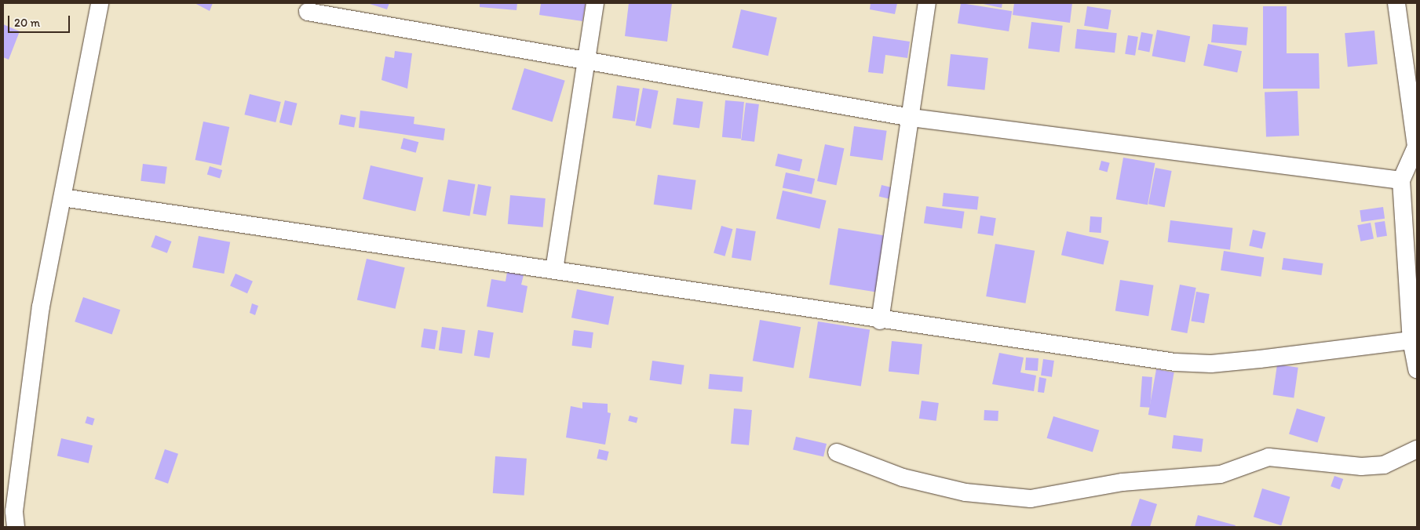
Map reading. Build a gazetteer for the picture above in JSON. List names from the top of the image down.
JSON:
{
  "scale_bar": "20 m"
}
